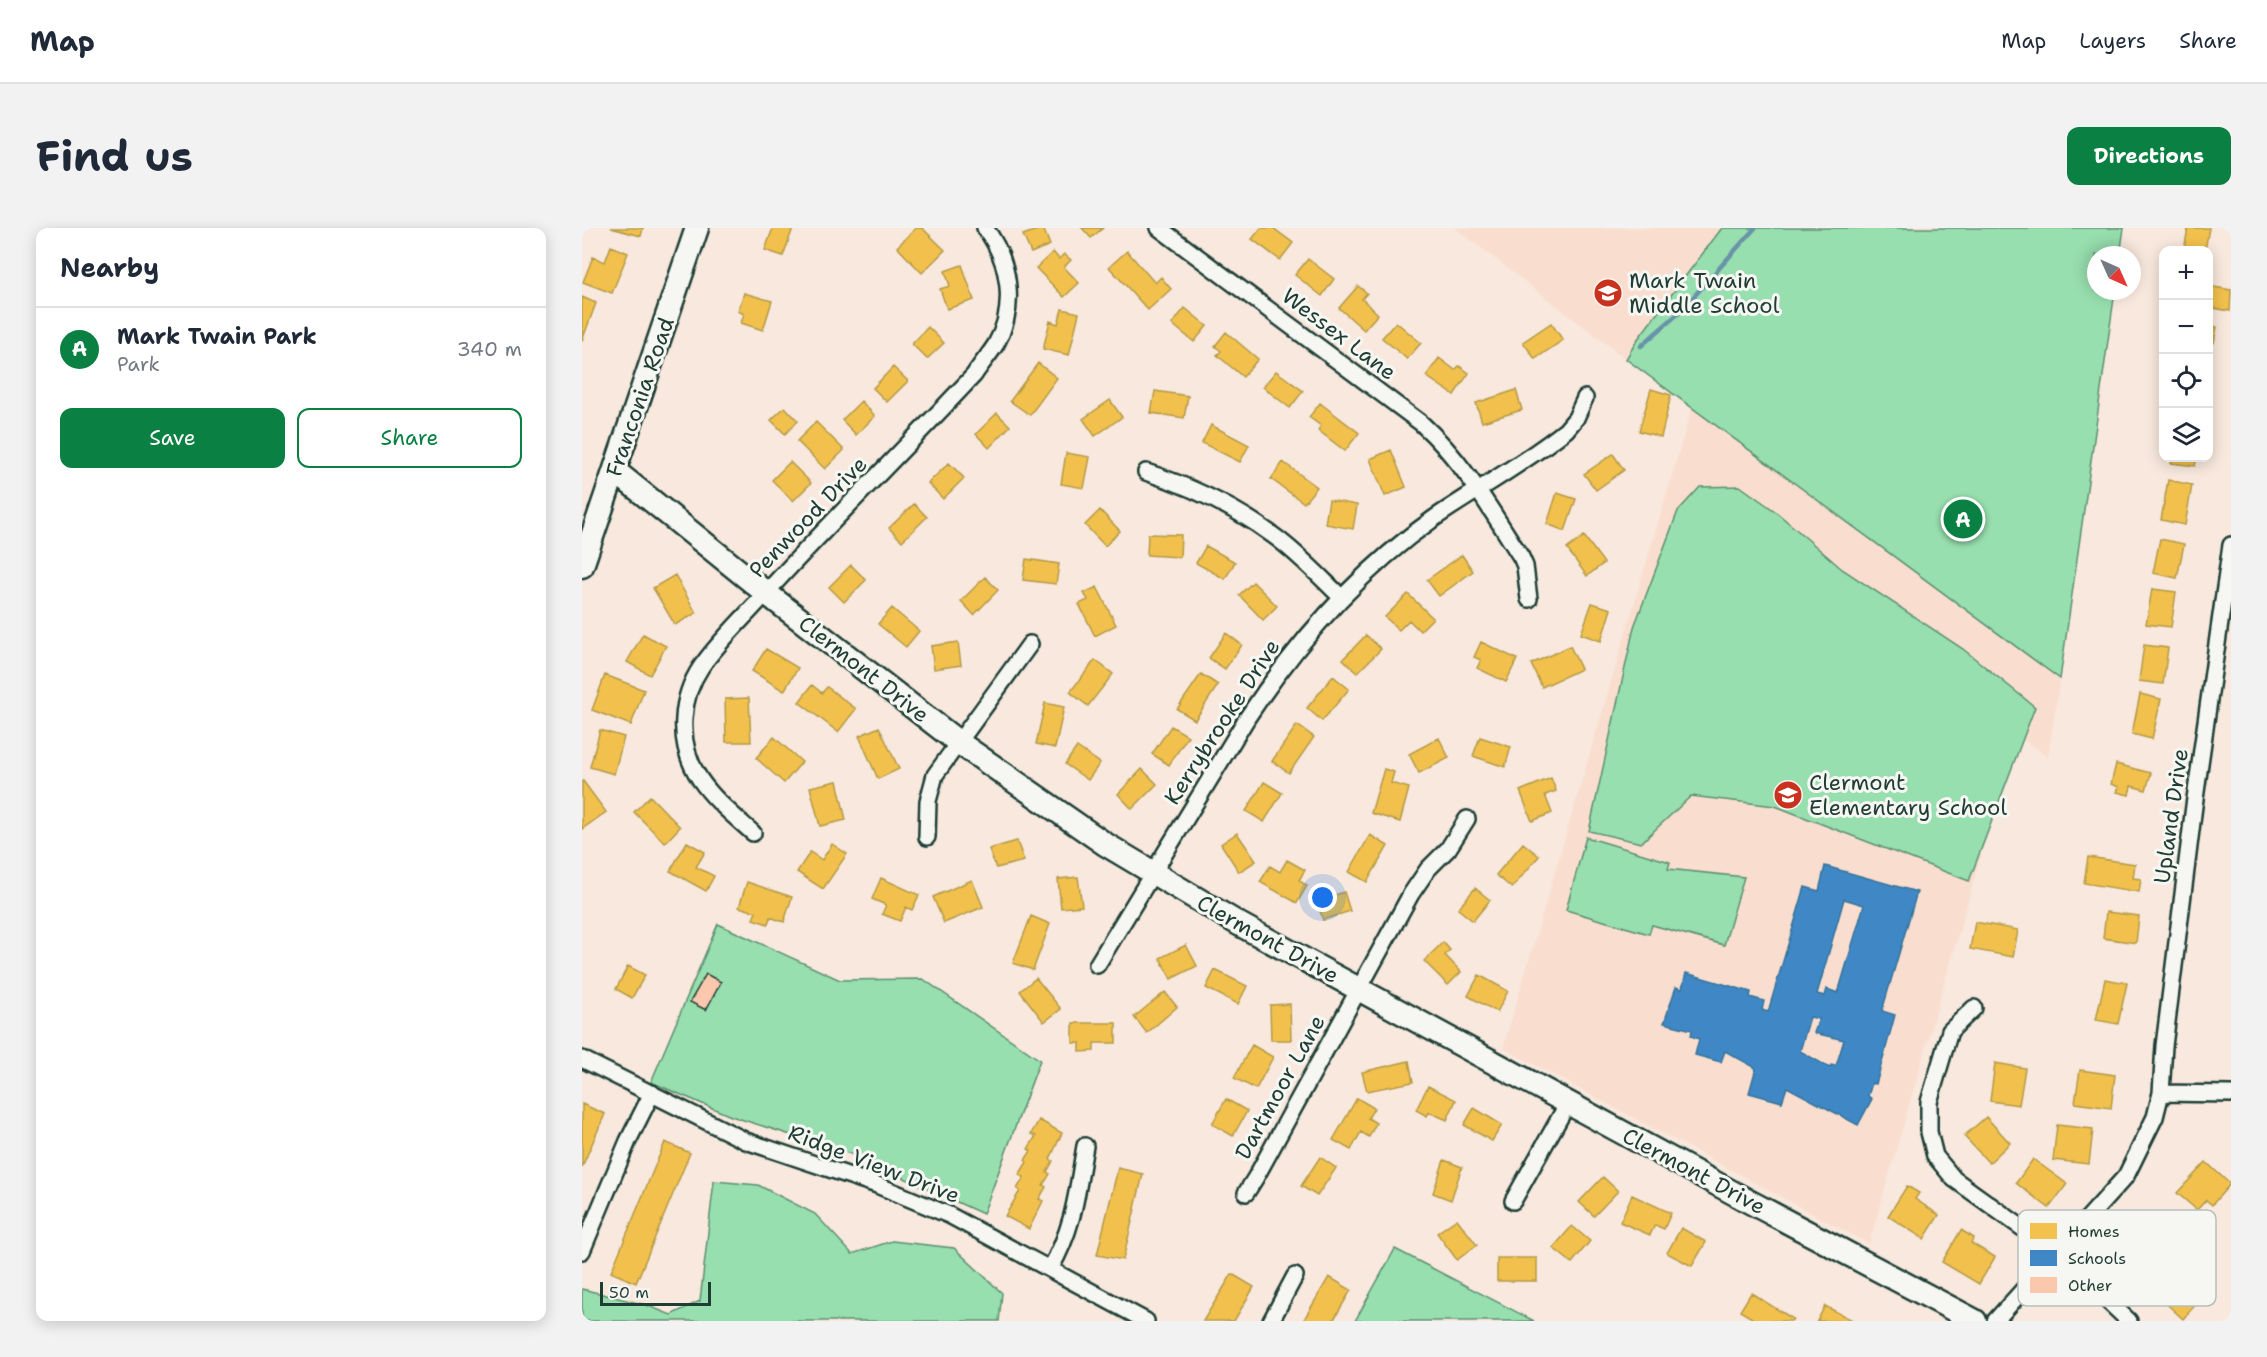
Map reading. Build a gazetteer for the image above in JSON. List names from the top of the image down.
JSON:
{
  "streets": {
    "street": [
      "Wessex Lane",
      "Franconia Road",
      "Penwood Drive",
      "Clermont Drive",
      "Kerrybrooke Drive",
      "Upland Drive",
      "Dartmoor Lane",
      "Ridge View Drive"
    ]
  },
  "crossings": [
    ["Wessex Lane", "Kerrybrooke Drive"],
    ["Franconia Road", "Clermont Drive"],
    ["Penwood Drive", "Clermont Drive"],
    ["Clermont Drive", "Kerrybrooke Drive"],
    ["Clermont Drive", "Dartmoor Lane"]
  ],
  "places": {
    "school or university": ["Mark Twain Middle School", "Clermont Elementary School"]
  },
  "legend": ["Homes", "Schools", "Other"],
  "scale_bar": "50 m",
  "north": "bottom right",
  "page": {
    "header": "Map",
    "nav": ["Map", "Layers", "Share"],
    "buttons": [
      "Directions",
      ["Save", "Share"]
    ],
    "title": "Find us",
    "heading": "Nearby",
    "map_buttons": ["+", "−"],
    "list": [
      {
        "mark": "A",
        "name": "Mark Twain Park",
        "note": "Park",
        "value": "340 m"
      }
    ],
    "pins": "A",
    "scale": "50 m"
  }
}
